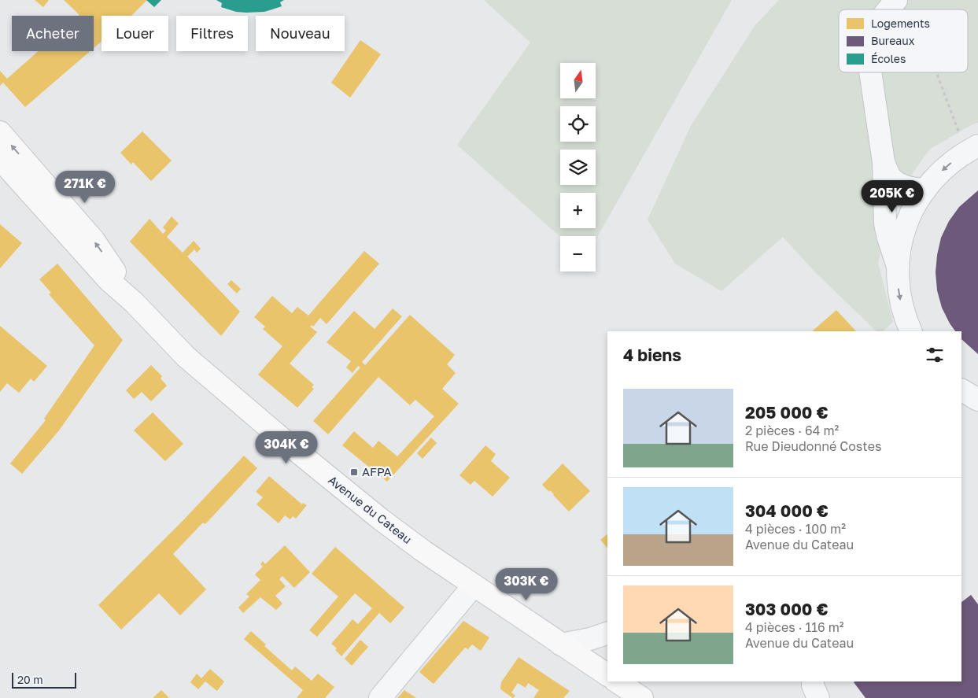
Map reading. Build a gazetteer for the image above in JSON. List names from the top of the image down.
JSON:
{
  "streets": {
    "main road": ["Avenue du Cateau"]
  },
  "places": {
    "transit": ["AFPA"]
  },
  "legend": ["Logements", "Bureaux", "Écoles"],
  "scale_bar": "20 m",
  "north": "top",
  "page": {
    "chip": [
      "Acheter",
      "Louer",
      "Filtres",
      "Nouveau"
    ],
    "map_buttons": ["+", "−"],
    "price": [
      "271K €",
      "205K €",
      "304K €",
      "303K €"
    ],
    "heading": "4 biens",
    "list": [
      {
        "name": "205 000 €",
        "note": "2 pièces · 64 m² · Rue Dieudonné Costes"
      },
      {
        "name": "304 000 €",
        "note": "4 pièces · 100 m² · Avenue du Cateau"
      },
      {
        "name": "303 000 €",
        "note": "4 pièces · 116 m² · Avenue du Cateau"
      }
    ],
    "scale": "20 m"
  }
}
